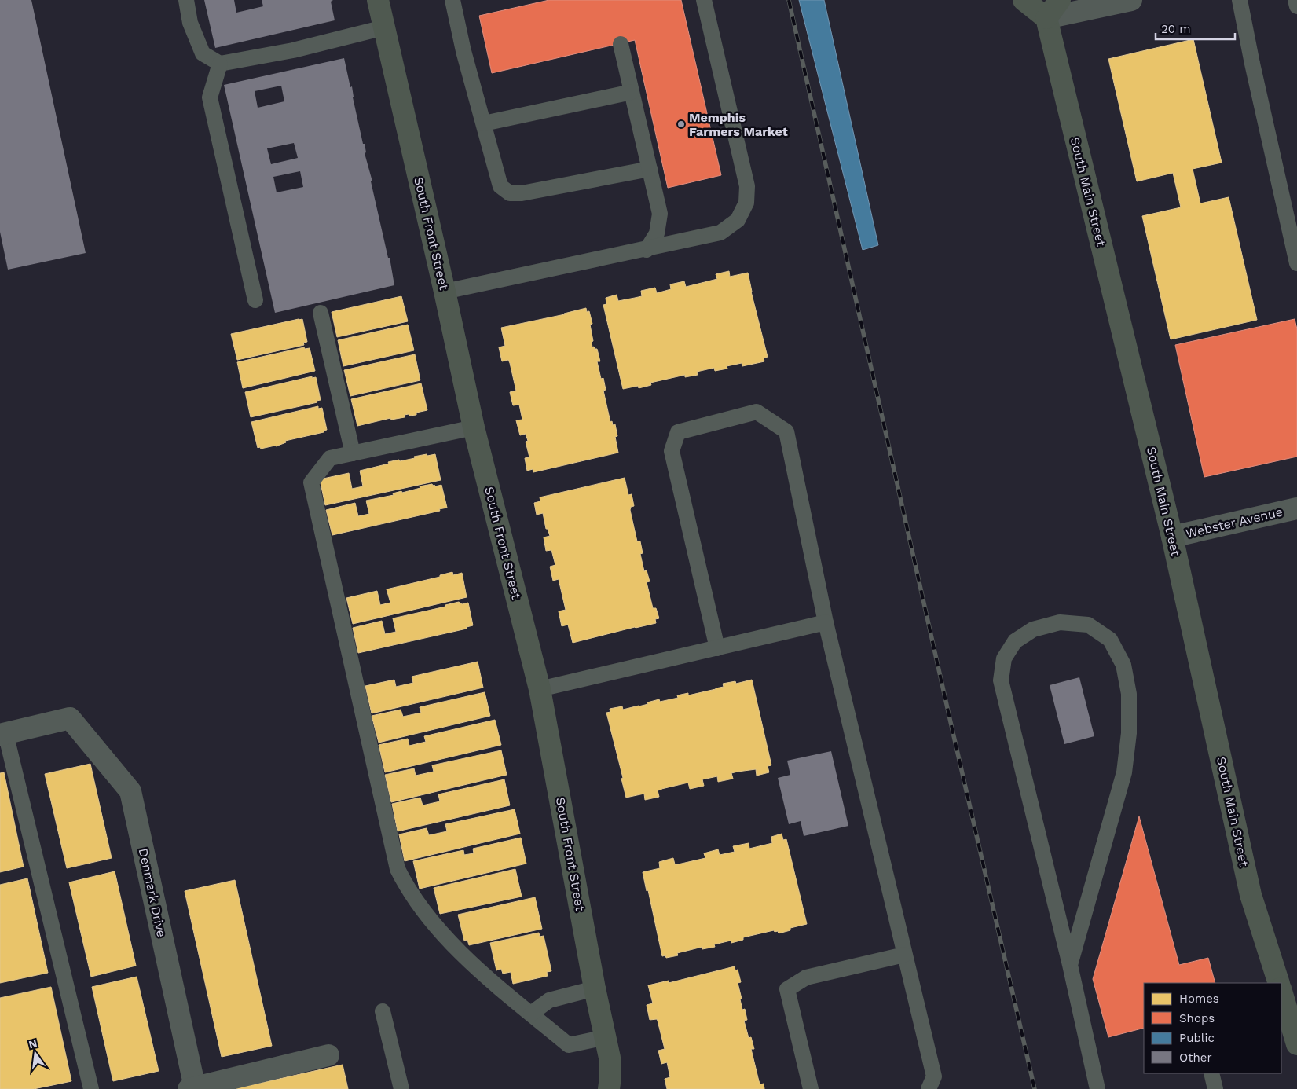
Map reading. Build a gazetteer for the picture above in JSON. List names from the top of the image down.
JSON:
{
  "streets": {
    "main road": ["South Main Street", "South Front Street"],
    "street": ["Webster Avenue", "Denmark Drive"]
  },
  "crossings": [
    ["South Main Street", "Webster Avenue"]
  ],
  "places": ["Memphis Farmers Market"],
  "legend": [
    "Homes",
    "Shops",
    "Public",
    "Other"
  ],
  "scale_bar": "20 m",
  "north": "top"
}
